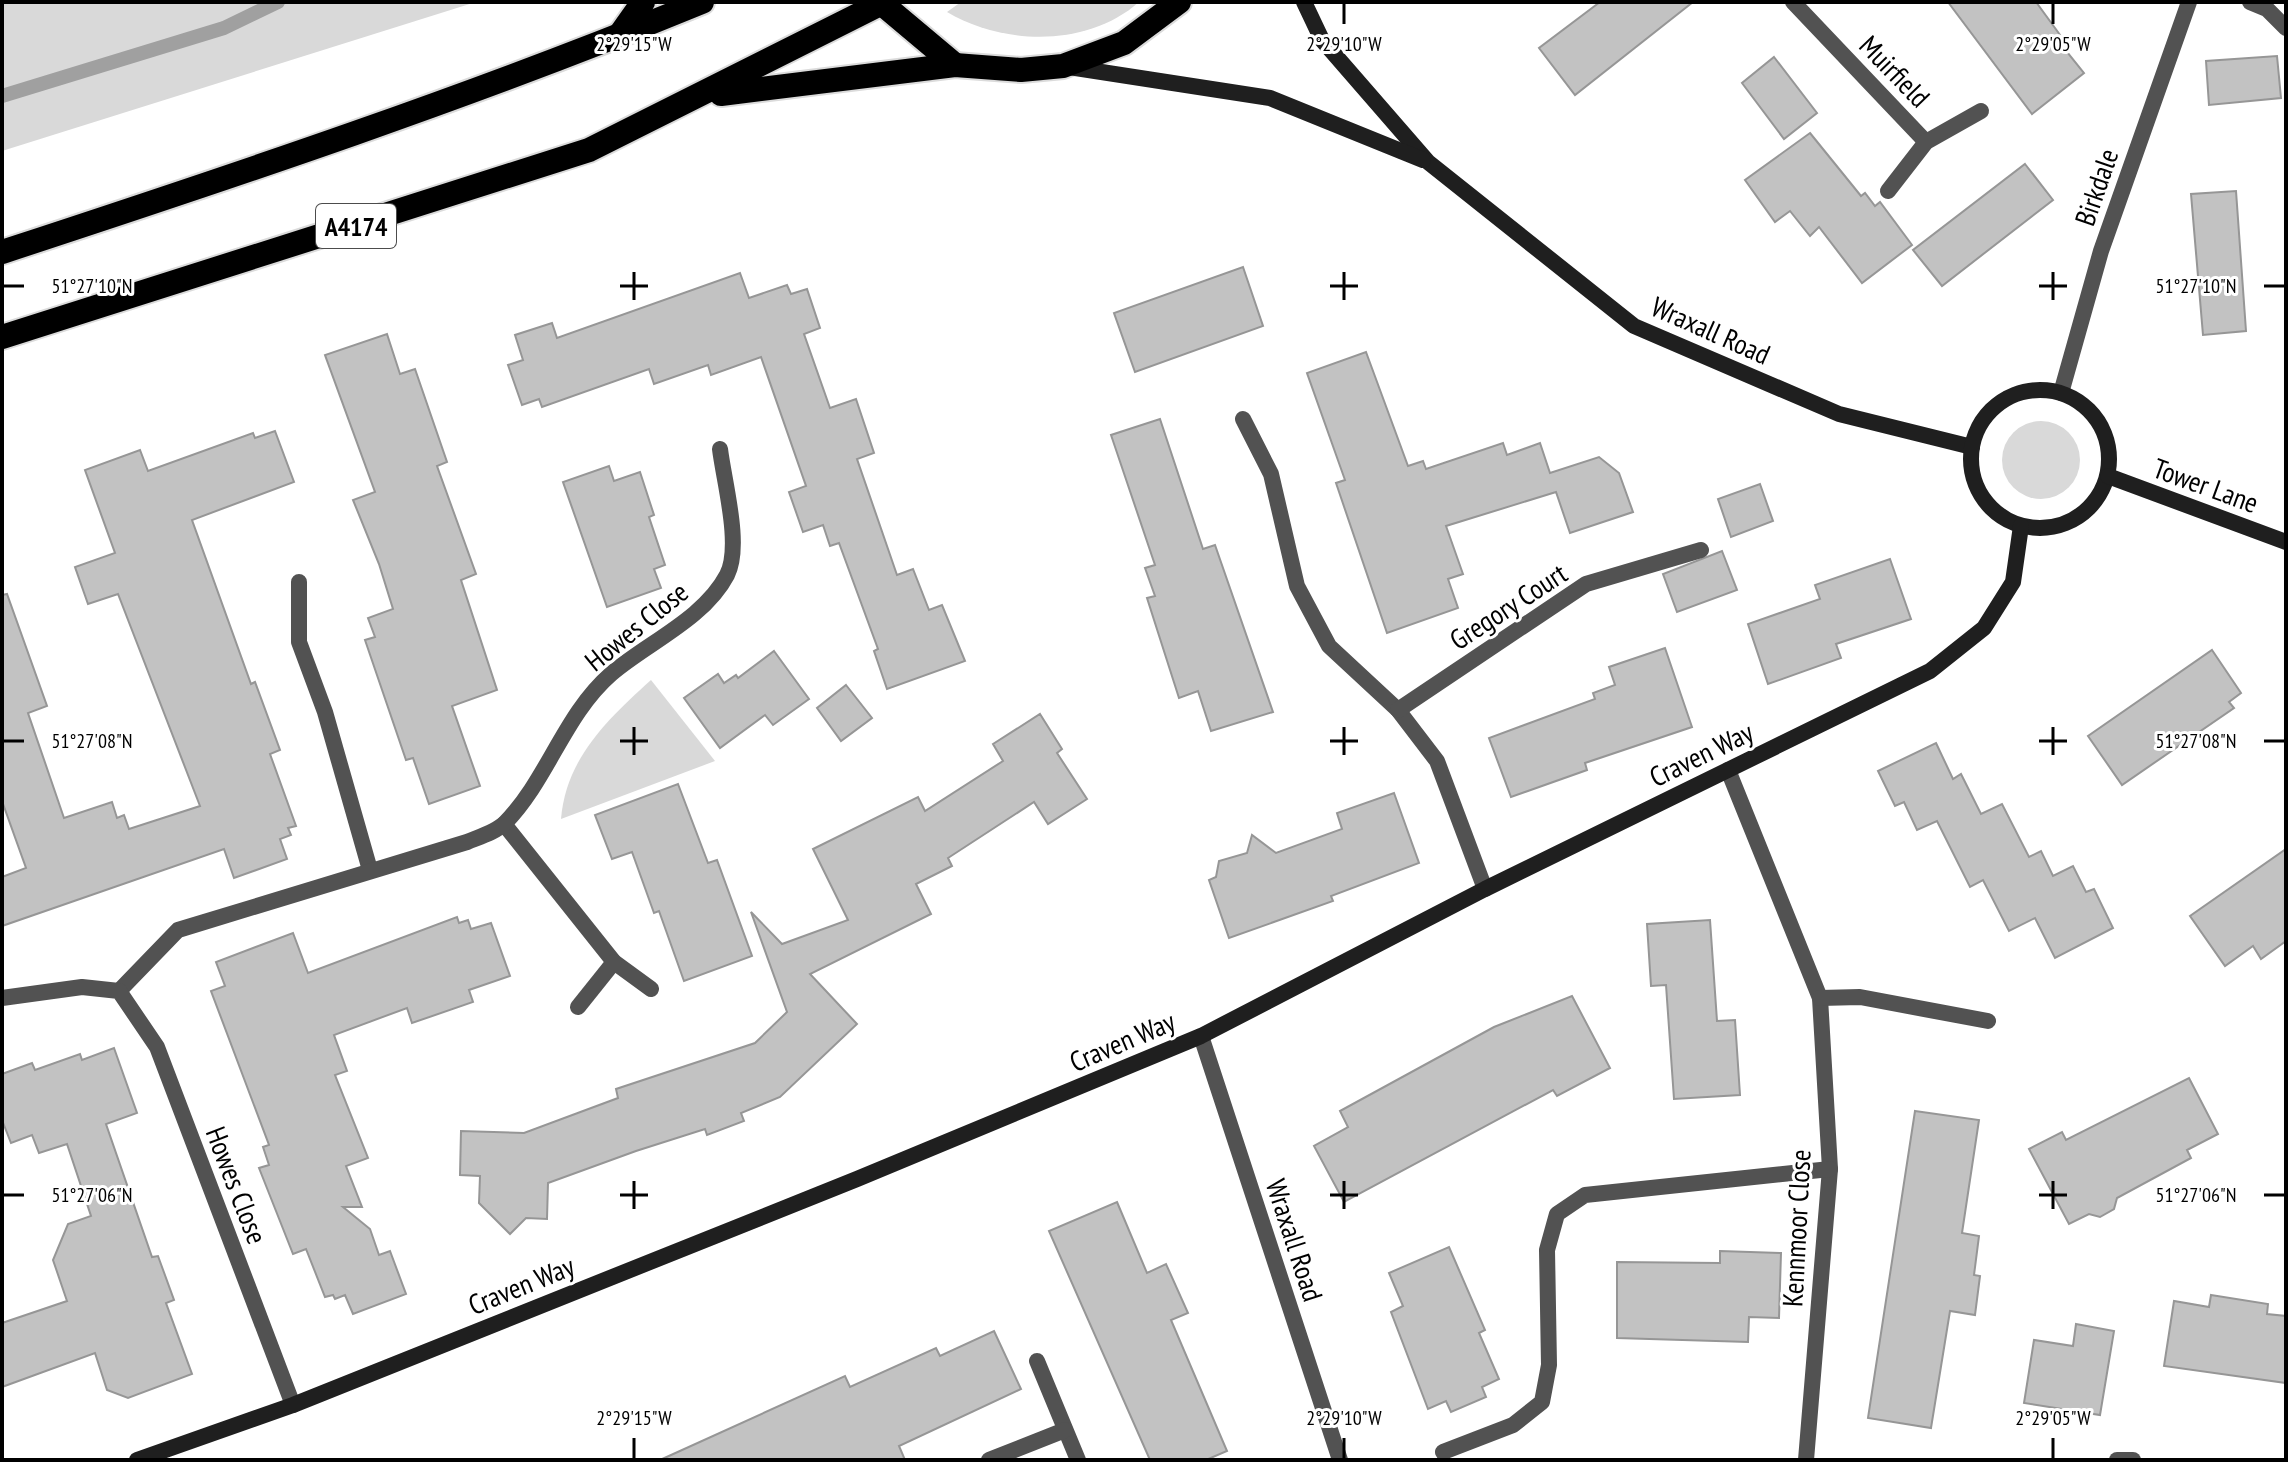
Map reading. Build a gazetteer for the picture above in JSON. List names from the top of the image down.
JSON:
{
  "streets": {
    "highway": ["A4174"],
    "street": [
      "Muirfield",
      "Birkdale",
      "Wraxall Road",
      "Tower Lane",
      "Gregory Court",
      "Howes Close",
      "Craven Way",
      "Kennmoor Close"
    ]
  },
  "crossings": [
    ["Birkdale", "Wraxall Road"],
    ["Birkdale", "Tower Lane"],
    ["Birkdale", "Craven Way"],
    ["Wraxall Road", "Tower Lane"],
    ["Wraxall Road", "Craven Way"],
    ["Tower Lane", "Craven Way"],
    ["Howes Close", "Craven Way"],
    ["Craven Way", "Kennmoor Close"]
  ],
  "coordinates": [
    "2°29'15\"W",
    "2°29'10\"W",
    "2°29'05\"W",
    "51°27'10\"N",
    "51°27'08\"N",
    "51°27'06\"N"
  ]
}
